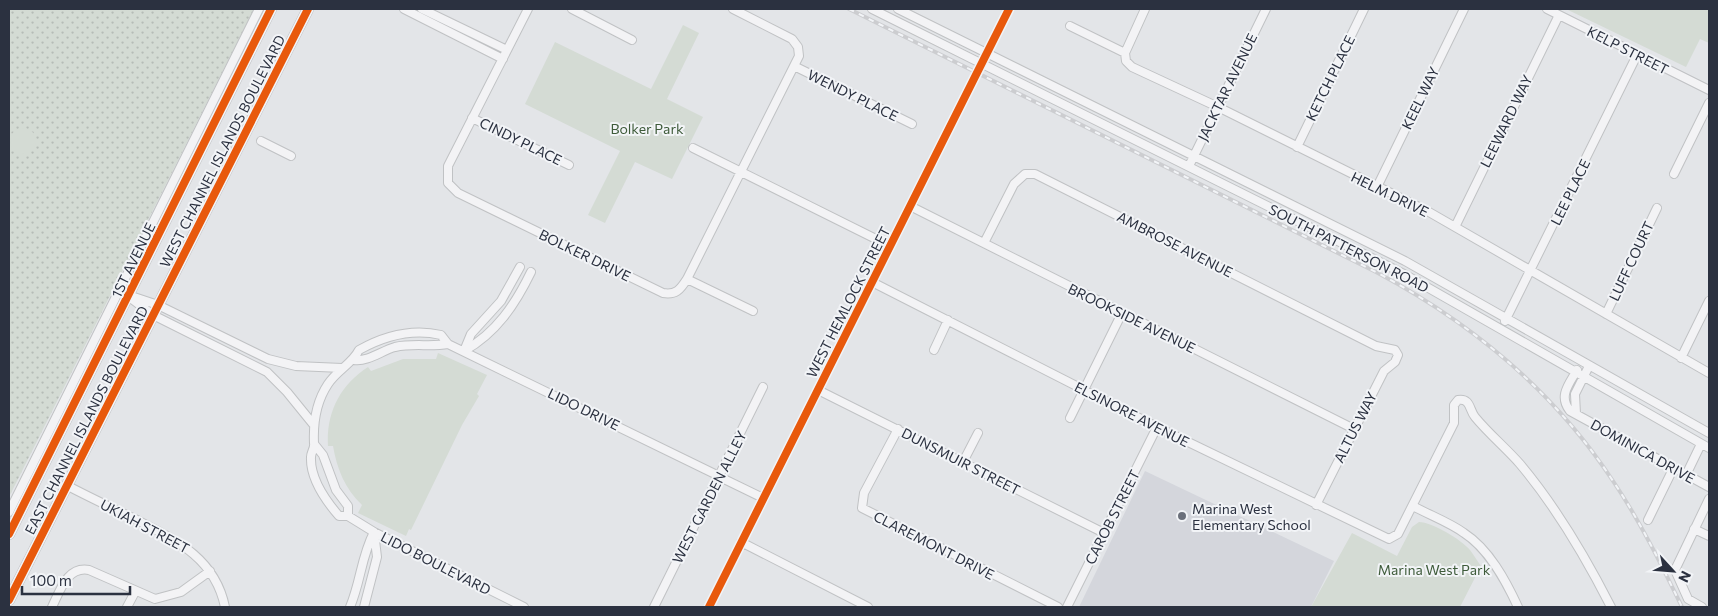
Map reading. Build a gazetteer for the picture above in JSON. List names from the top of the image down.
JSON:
{
  "streets": {
    "main road": ["WEST CHANNEL ISLANDS BOULEVARD", "EAST CHANNEL ISLANDS BOULEVARD"],
    "street": [
      "KELP STREET",
      "KETCH PLACE",
      "JACKTAR AVENUE",
      "WENDY PLACE",
      "KEEL WAY",
      "LEEWARD WAY",
      "CINDY PLACE",
      "LEE PLACE",
      "HELM DRIVE",
      "AMBROSE AVENUE",
      "SOUTH PATTERSON ROAD",
      "BOLKER DRIVE",
      "1ST AVENUE",
      "LUFF COURT",
      "WEST HEMLOCK STREET",
      "BROOKSIDE AVENUE",
      "LIDO DRIVE",
      "ELSINORE AVENUE",
      "ALTUS WAY",
      "DOMINICA DRIVE",
      "DUNSMUIR STREET",
      "WEST GARDEN ALLEY",
      "CAROB STREET",
      "UKIAH STREET",
      "CLAREMONT DRIVE",
      "LIDO BOULEVARD"
    ]
  },
  "crossings": [
    ["KELP STREET", "LEEWARD WAY"],
    ["KELP STREET", "LEE PLACE"],
    ["KETCH PLACE", "HELM DRIVE"],
    ["JACKTAR AVENUE", "HELM DRIVE"],
    ["JACKTAR AVENUE", "SOUTH PATTERSON ROAD"],
    ["WENDY PLACE", "BOLKER DRIVE"],
    ["KEEL WAY", "HELM DRIVE"],
    ["LEEWARD WAY", "HELM DRIVE"],
    ["CINDY PLACE", "BOLKER DRIVE"],
    ["WEST CHANNEL ISLANDS BOULEVARD", "EAST CHANNEL ISLANDS BOULEVARD"],
    ["LEE PLACE", "HELM DRIVE"],
    ["LEE PLACE", "SOUTH PATTERSON ROAD"],
    ["HELM DRIVE", "LUFF COURT"],
    ["AMBROSE AVENUE", "BROOKSIDE AVENUE"],
    ["AMBROSE AVENUE", "ALTUS WAY"],
    ["SOUTH PATTERSON ROAD", "WEST HEMLOCK STREET"],
    ["SOUTH PATTERSON ROAD", "DOMINICA DRIVE"],
    ["WEST HEMLOCK STREET", "BROOKSIDE AVENUE"],
    ["WEST HEMLOCK STREET", "LIDO DRIVE"],
    ["WEST HEMLOCK STREET", "ELSINORE AVENUE"],
    ["WEST HEMLOCK STREET", "DUNSMUIR STREET"],
    ["BROOKSIDE AVENUE", "ALTUS WAY"],
    ["LIDO DRIVE", "WEST GARDEN ALLEY"],
    ["LIDO DRIVE", "LIDO BOULEVARD"],
    ["ELSINORE AVENUE", "ALTUS WAY"],
    ["ELSINORE AVENUE", "CAROB STREET"],
    ["EAST CHANNEL ISLANDS BOULEVARD", "UKIAH STREET"],
    ["DUNSMUIR STREET", "CAROB STREET"],
    ["DUNSMUIR STREET", "CLAREMONT DRIVE"]
  ],
  "parks": ["Bolker Park", "Marina West Park"],
  "places": ["Marina West Elementary School"],
  "scale_bar": "100 m",
  "north": "bottom right"
}
